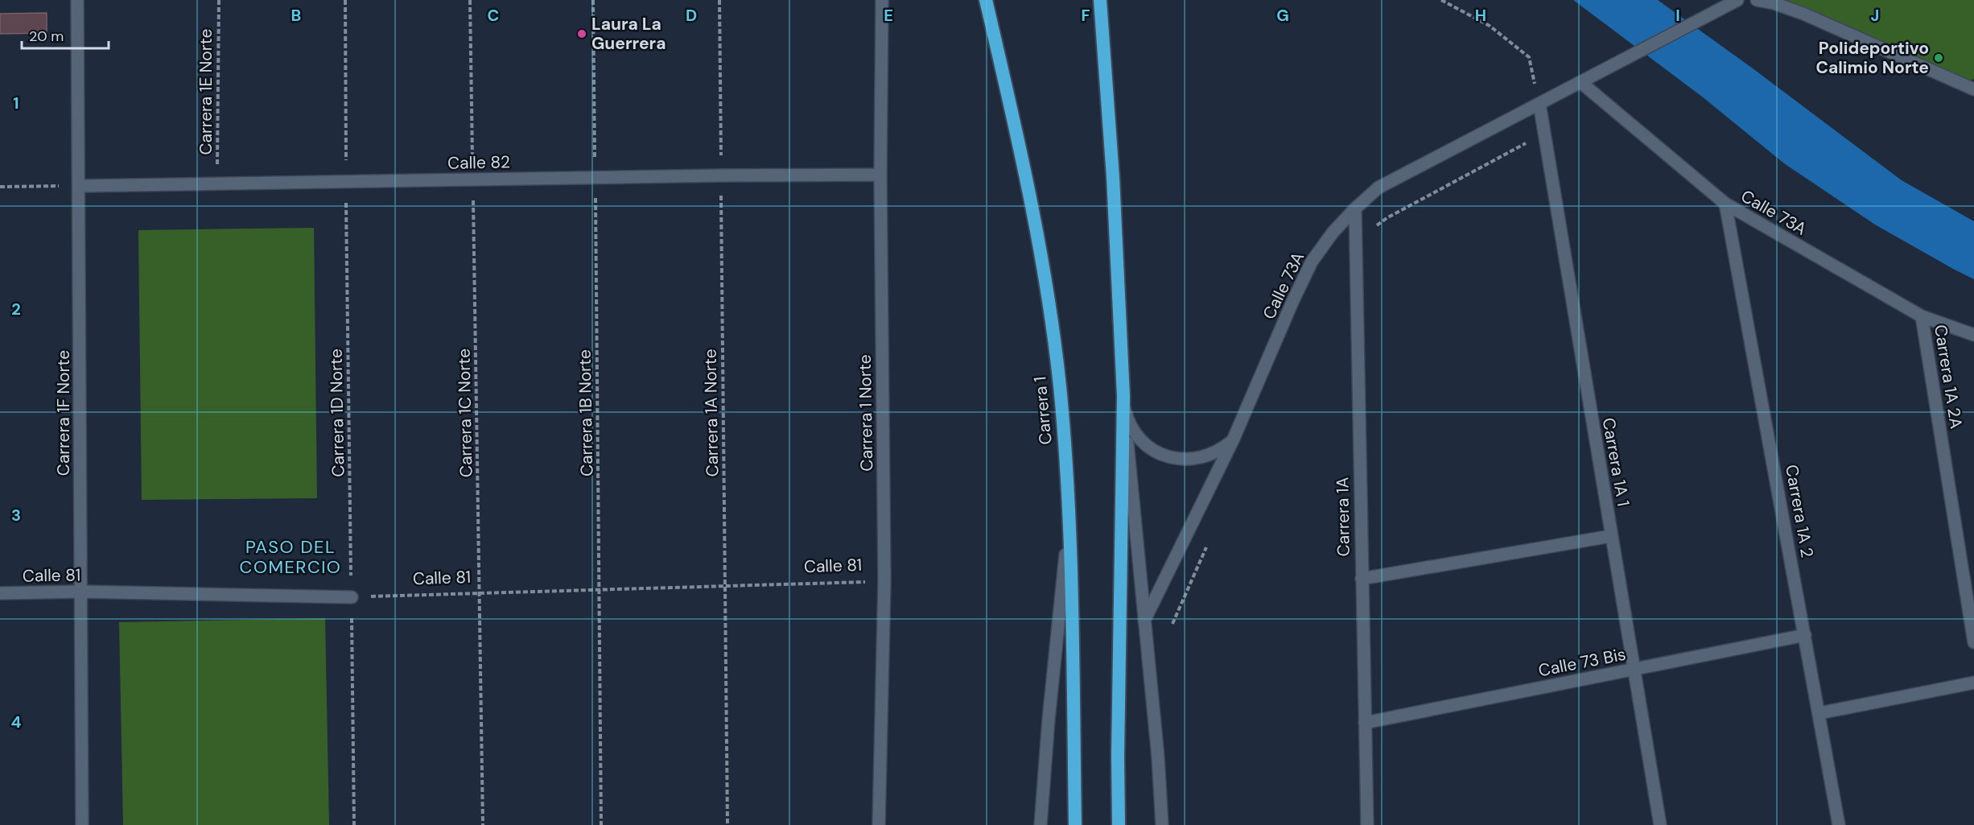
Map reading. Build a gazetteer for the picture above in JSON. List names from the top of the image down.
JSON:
{
  "streets": {
    "highway": ["Carrera 1"],
    "street": [
      "Calle 82",
      "Calle 73A",
      "Carrera 1A 2A",
      "Carrera 1F Norte",
      "Carrera 1 Norte",
      "Carrera 1A 1",
      "Carrera 1A 2",
      "Carrera 1A",
      "Calle 81",
      "Calle 73 Bis"
    ],
    "path": [
      "Carrera 1E Norte",
      "Carrera 1D Norte",
      "Carrera 1C Norte",
      "Carrera 1B Norte",
      "Carrera 1A Norte"
    ]
  },
  "crossings": [
    ["Carrera 1E Norte", "Calle 82"],
    ["Calle 82", "Carrera 1F Norte"],
    ["Calle 82", "Carrera 1D Norte"],
    ["Calle 82", "Carrera 1C Norte"],
    ["Calle 82", "Carrera 1B Norte"],
    ["Calle 82", "Carrera 1A Norte"],
    ["Calle 82", "Carrera 1 Norte"],
    ["Calle 73A", "Carrera 1A 2A"],
    ["Calle 73A", "Carrera 1A 1"],
    ["Calle 73A", "Carrera 1A 2"],
    ["Calle 73A", "Carrera 1A"],
    ["Carrera 1F Norte", "Calle 81"],
    ["Carrera 1D Norte", "Calle 81"],
    ["Carrera 1C Norte", "Calle 81"],
    ["Carrera 1B Norte", "Calle 81"],
    ["Carrera 1A Norte", "Calle 81"],
    ["Carrera 1 Norte", "Calle 81"],
    ["Carrera 1A 1", "Calle 73 Bis"],
    ["Carrera 1A 2", "Calle 73 Bis"],
    ["Carrera 1A", "Calle 73 Bis"]
  ],
  "districts": ["PASO DEL COMERCIO"],
  "places": ["Laura La Guerrera", "Polideportivo Calimio Norte"],
  "scale_bar": "20 m",
  "grid": {
    "columns": [
      "B",
      "C",
      "D",
      "E",
      "F",
      "G",
      "H",
      "I",
      "J"
    ],
    "rows": [
      "1",
      "2",
      "3",
      "4"
    ]
  }
}
